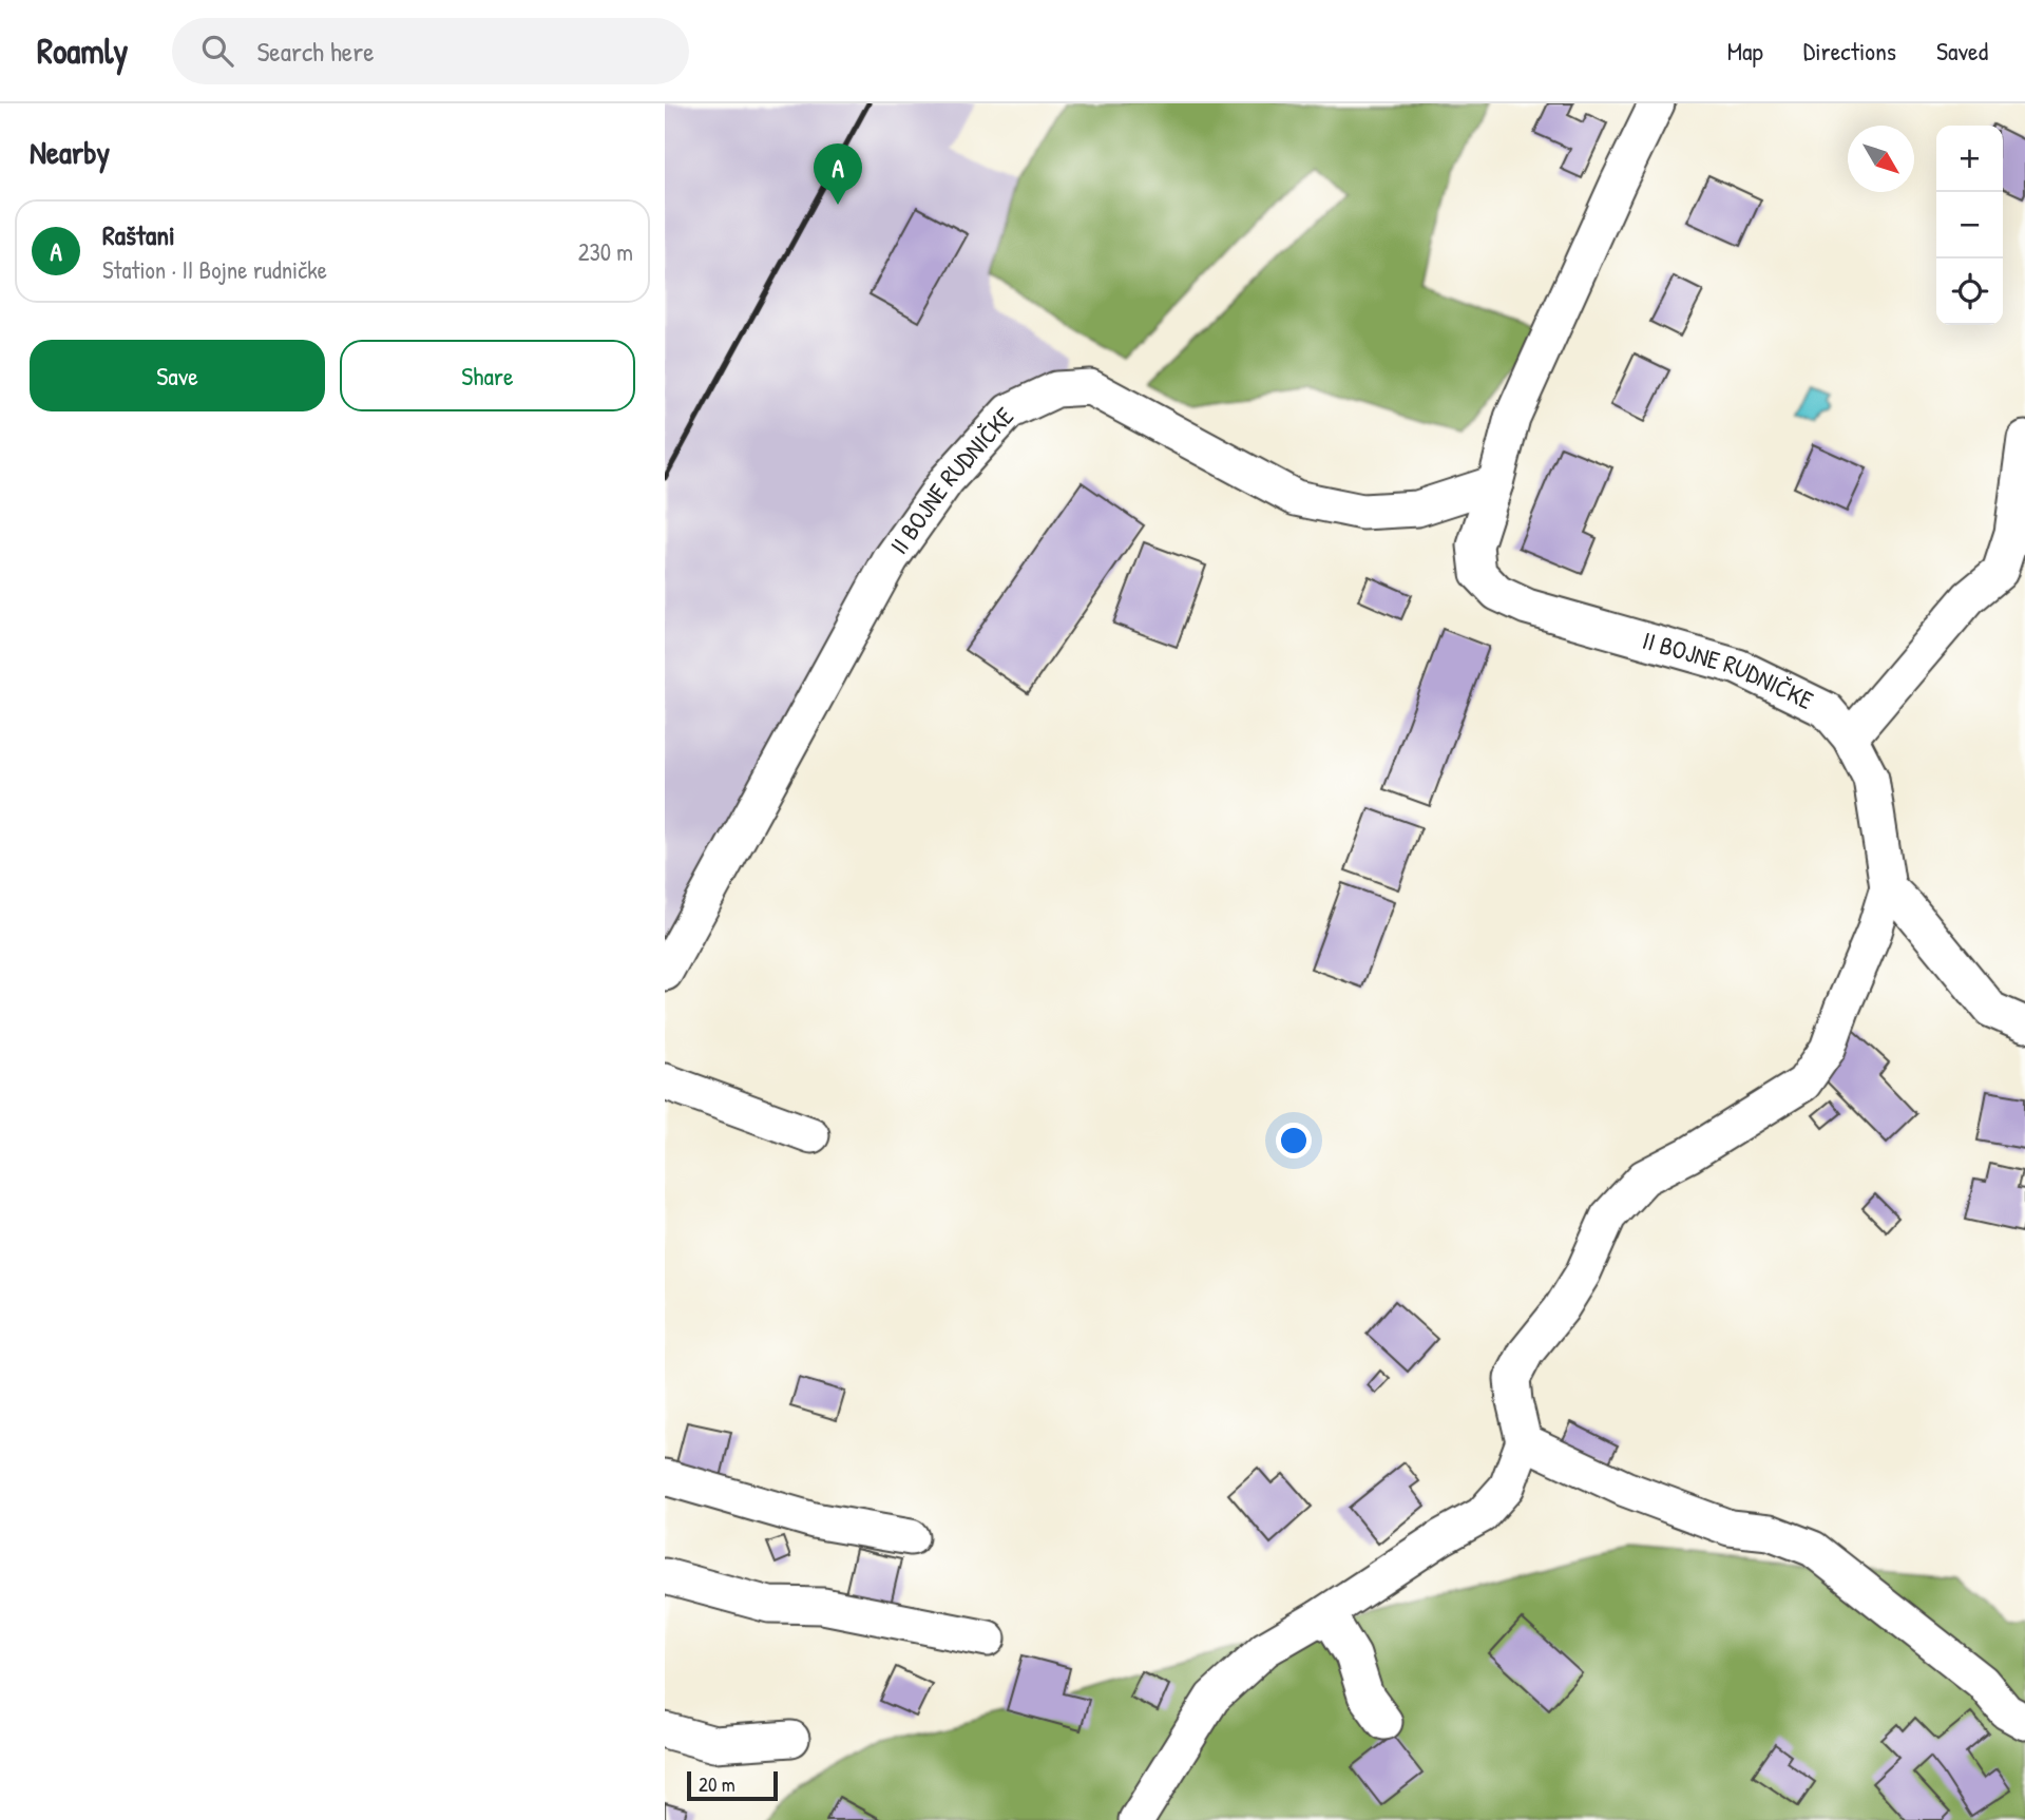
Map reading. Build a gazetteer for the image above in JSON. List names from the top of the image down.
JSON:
{
  "streets": {
    "street": ["II BOJNE RUDNIČKE"]
  },
  "scale_bar": "20 m",
  "north": "bottom right",
  "page": {
    "header": "Roamly",
    "search": "Search here",
    "nav": ["Map", "Directions", "Saved"],
    "heading": "Nearby",
    "map_buttons": ["+", "−"],
    "pins": "A",
    "list": [
      {
        "mark": "A",
        "name": "Raštani",
        "note": "Station · II Bojne rudničke",
        "value": "230 m"
      }
    ],
    "buttons": ["Save", "Share"],
    "scale": "20 m"
  }
}
